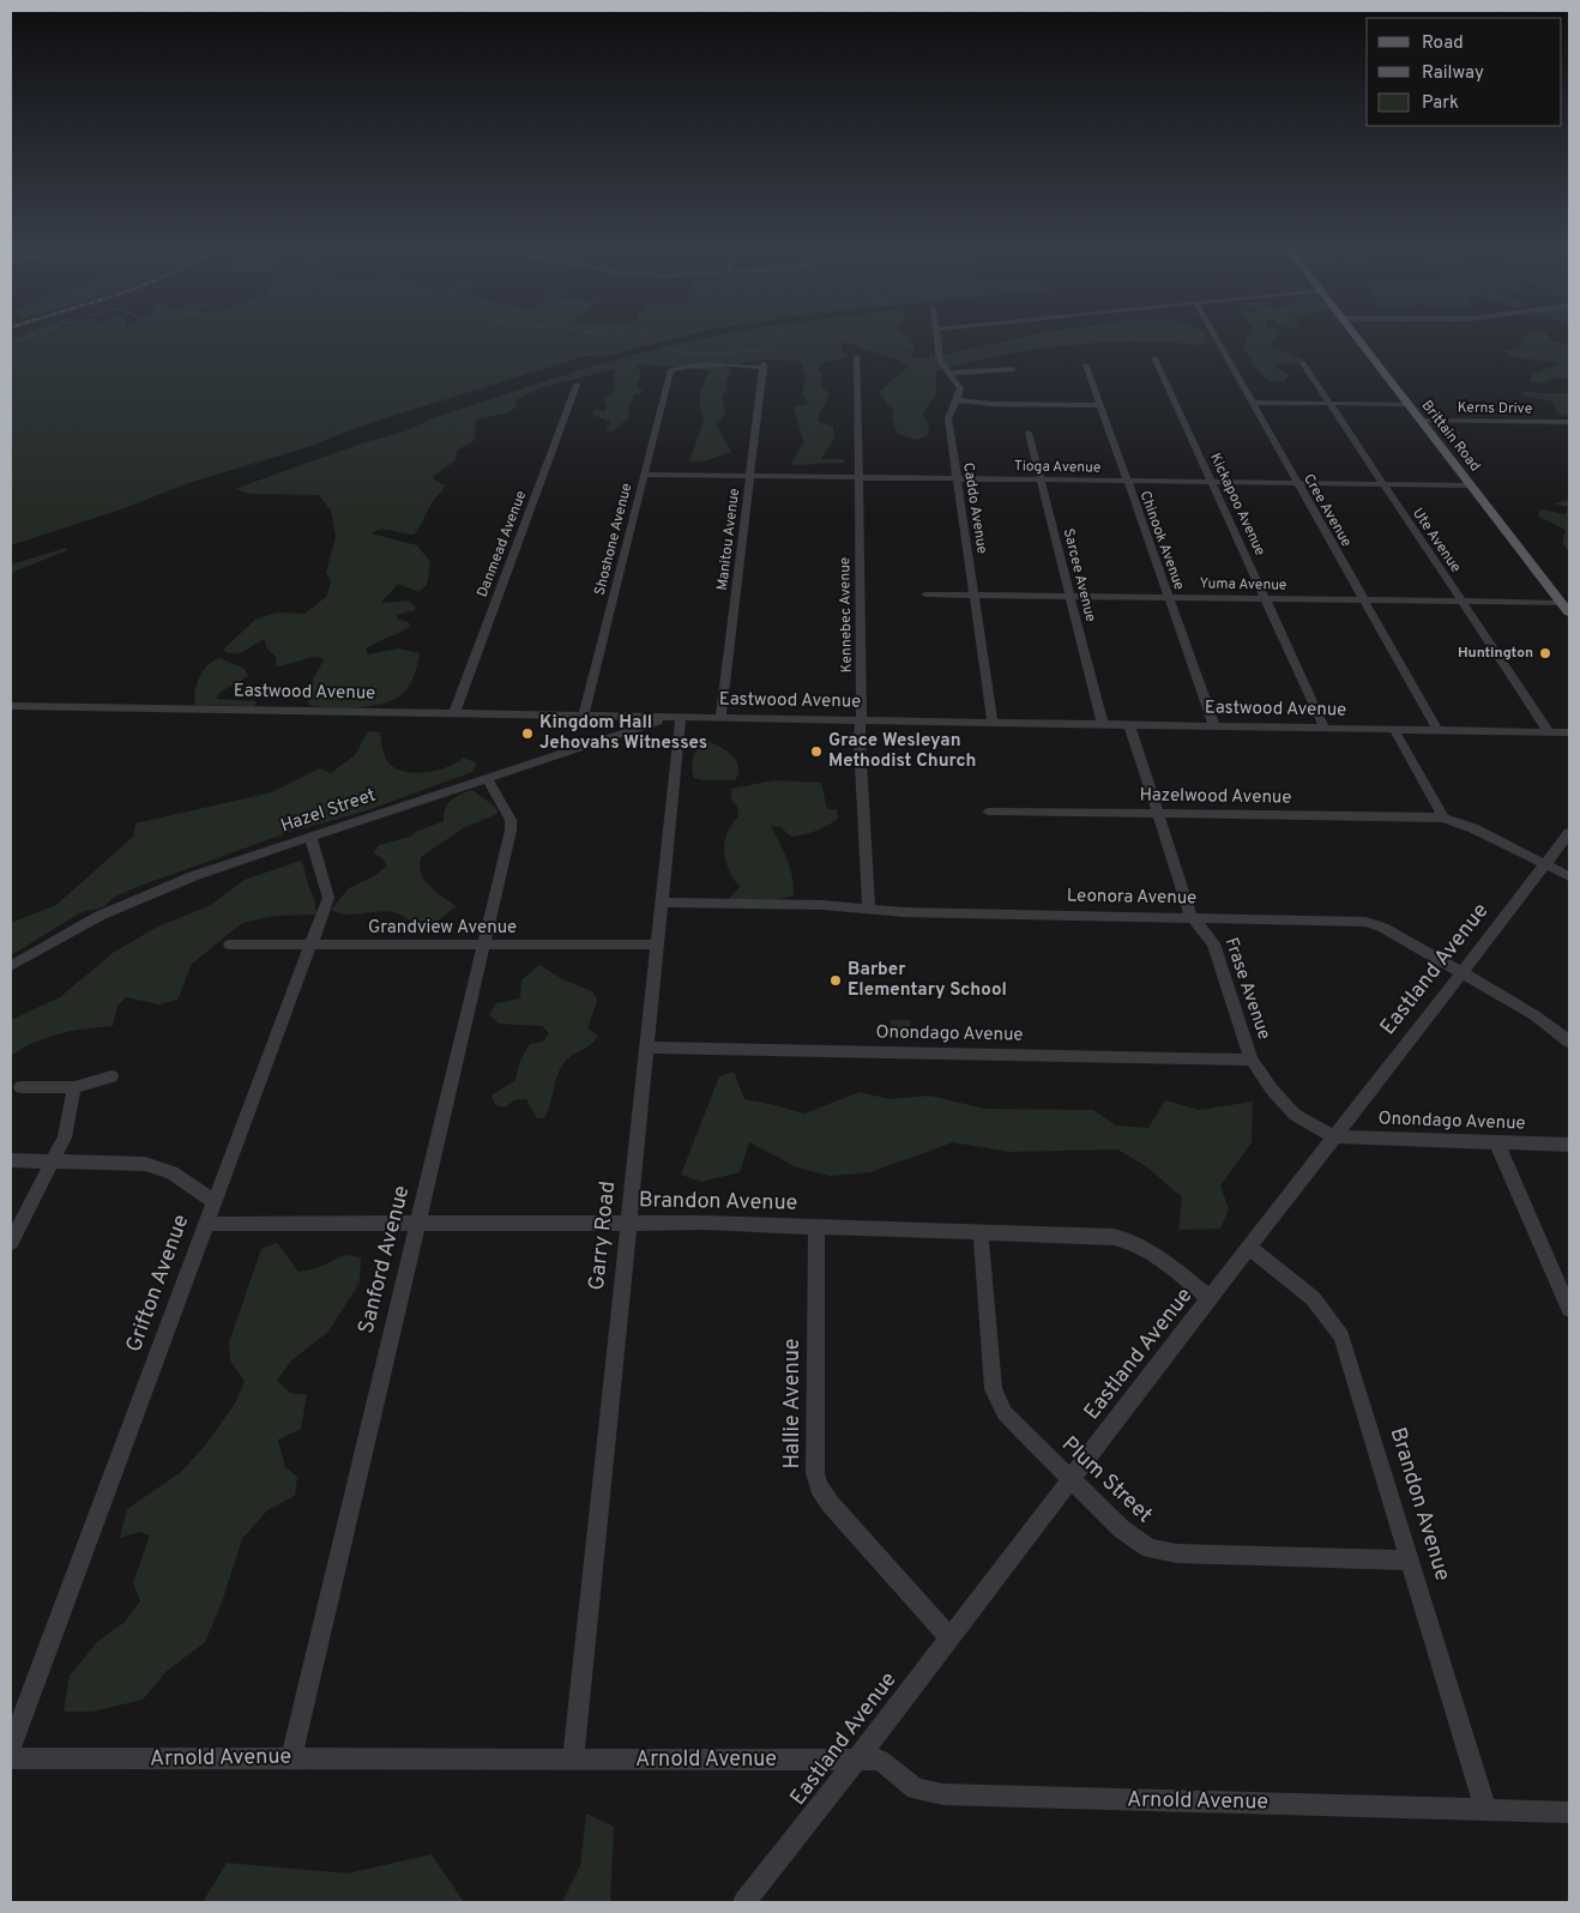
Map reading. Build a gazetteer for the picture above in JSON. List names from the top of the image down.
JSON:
{
  "streets": {
    "main road": ["Brittain Road"],
    "street": [
      "Kerns Drive",
      "Tioga Avenue",
      "Kickapoo Avenue",
      "Caddo Avenue",
      "Cree Avenue",
      "Shoshone Avenue",
      "Manitou Avenue",
      "Chinook Avenue",
      "Ute Avenue",
      "Danmead Avenue",
      "Sarcee Avenue",
      "Yuma Avenue",
      "Kennebec Avenue",
      "Eastwood Avenue",
      "Hazelwood Avenue",
      "Hazel Street",
      "Leonora Avenue",
      "Grandview Avenue",
      "Eastland Avenue",
      "Frase Avenue",
      "Onondago Avenue",
      "Brandon Avenue",
      "Garry Road",
      "Sanford Avenue",
      "Grifton Avenue",
      "Hallie Avenue",
      "Plum Street",
      "Arnold Avenue"
    ]
  },
  "crossings": [
    ["Kerns Drive", "Brittain Road"],
    ["Brittain Road", "Tioga Avenue"],
    ["Brittain Road", "Yuma Avenue"],
    ["Tioga Avenue", "Kickapoo Avenue"],
    ["Tioga Avenue", "Caddo Avenue"],
    ["Tioga Avenue", "Cree Avenue"],
    ["Tioga Avenue", "Shoshone Avenue"],
    ["Tioga Avenue", "Manitou Avenue"],
    ["Tioga Avenue", "Chinook Avenue"],
    ["Tioga Avenue", "Ute Avenue"],
    ["Tioga Avenue", "Sarcee Avenue"],
    ["Tioga Avenue", "Kennebec Avenue"],
    ["Kickapoo Avenue", "Yuma Avenue"],
    ["Kickapoo Avenue", "Eastwood Avenue"],
    ["Caddo Avenue", "Yuma Avenue"],
    ["Caddo Avenue", "Eastwood Avenue"],
    ["Cree Avenue", "Yuma Avenue"],
    ["Cree Avenue", "Eastwood Avenue"],
    ["Shoshone Avenue", "Manitou Avenue"],
    ["Shoshone Avenue", "Eastwood Avenue"],
    ["Manitou Avenue", "Eastwood Avenue"],
    ["Chinook Avenue", "Yuma Avenue"],
    ["Chinook Avenue", "Eastwood Avenue"],
    ["Ute Avenue", "Yuma Avenue"],
    ["Ute Avenue", "Eastwood Avenue"],
    ["Danmead Avenue", "Eastwood Avenue"],
    ["Sarcee Avenue", "Yuma Avenue"],
    ["Sarcee Avenue", "Eastwood Avenue"],
    ["Kennebec Avenue", "Eastwood Avenue"],
    ["Kennebec Avenue", "Leonora Avenue"],
    ["Eastwood Avenue", "Hazel Street"],
    ["Eastwood Avenue", "Frase Avenue"],
    ["Eastwood Avenue", "Garry Road"],
    ["Hazelwood Avenue", "Eastland Avenue"],
    ["Hazelwood Avenue", "Frase Avenue"],
    ["Hazel Street", "Garry Road"],
    ["Hazel Street", "Sanford Avenue"],
    ["Hazel Street", "Grifton Avenue"],
    ["Leonora Avenue", "Eastland Avenue"],
    ["Leonora Avenue", "Frase Avenue"],
    ["Leonora Avenue", "Garry Road"],
    ["Grandview Avenue", "Garry Road"],
    ["Grandview Avenue", "Sanford Avenue"],
    ["Grandview Avenue", "Grifton Avenue"],
    ["Eastland Avenue", "Frase Avenue"],
    ["Eastland Avenue", "Onondago Avenue"],
    ["Eastland Avenue", "Brandon Avenue"],
    ["Eastland Avenue", "Hallie Avenue"],
    ["Eastland Avenue", "Plum Street"],
    ["Eastland Avenue", "Arnold Avenue"],
    ["Frase Avenue", "Onondago Avenue"],
    ["Onondago Avenue", "Garry Road"],
    ["Brandon Avenue", "Garry Road"],
    ["Brandon Avenue", "Sanford Avenue"],
    ["Brandon Avenue", "Grifton Avenue"],
    ["Brandon Avenue", "Hallie Avenue"],
    ["Brandon Avenue", "Plum Street"],
    ["Brandon Avenue", "Arnold Avenue"],
    ["Garry Road", "Arnold Avenue"],
    ["Sanford Avenue", "Arnold Avenue"]
  ],
  "places": [
    "Huntington",
    "Kingdom Hall Jehovahs Witnesses",
    "Grace Wesleyan Methodist Church",
    "Barber Elementary School"
  ],
  "legend": ["Road", "Railway", "Park"]
}
